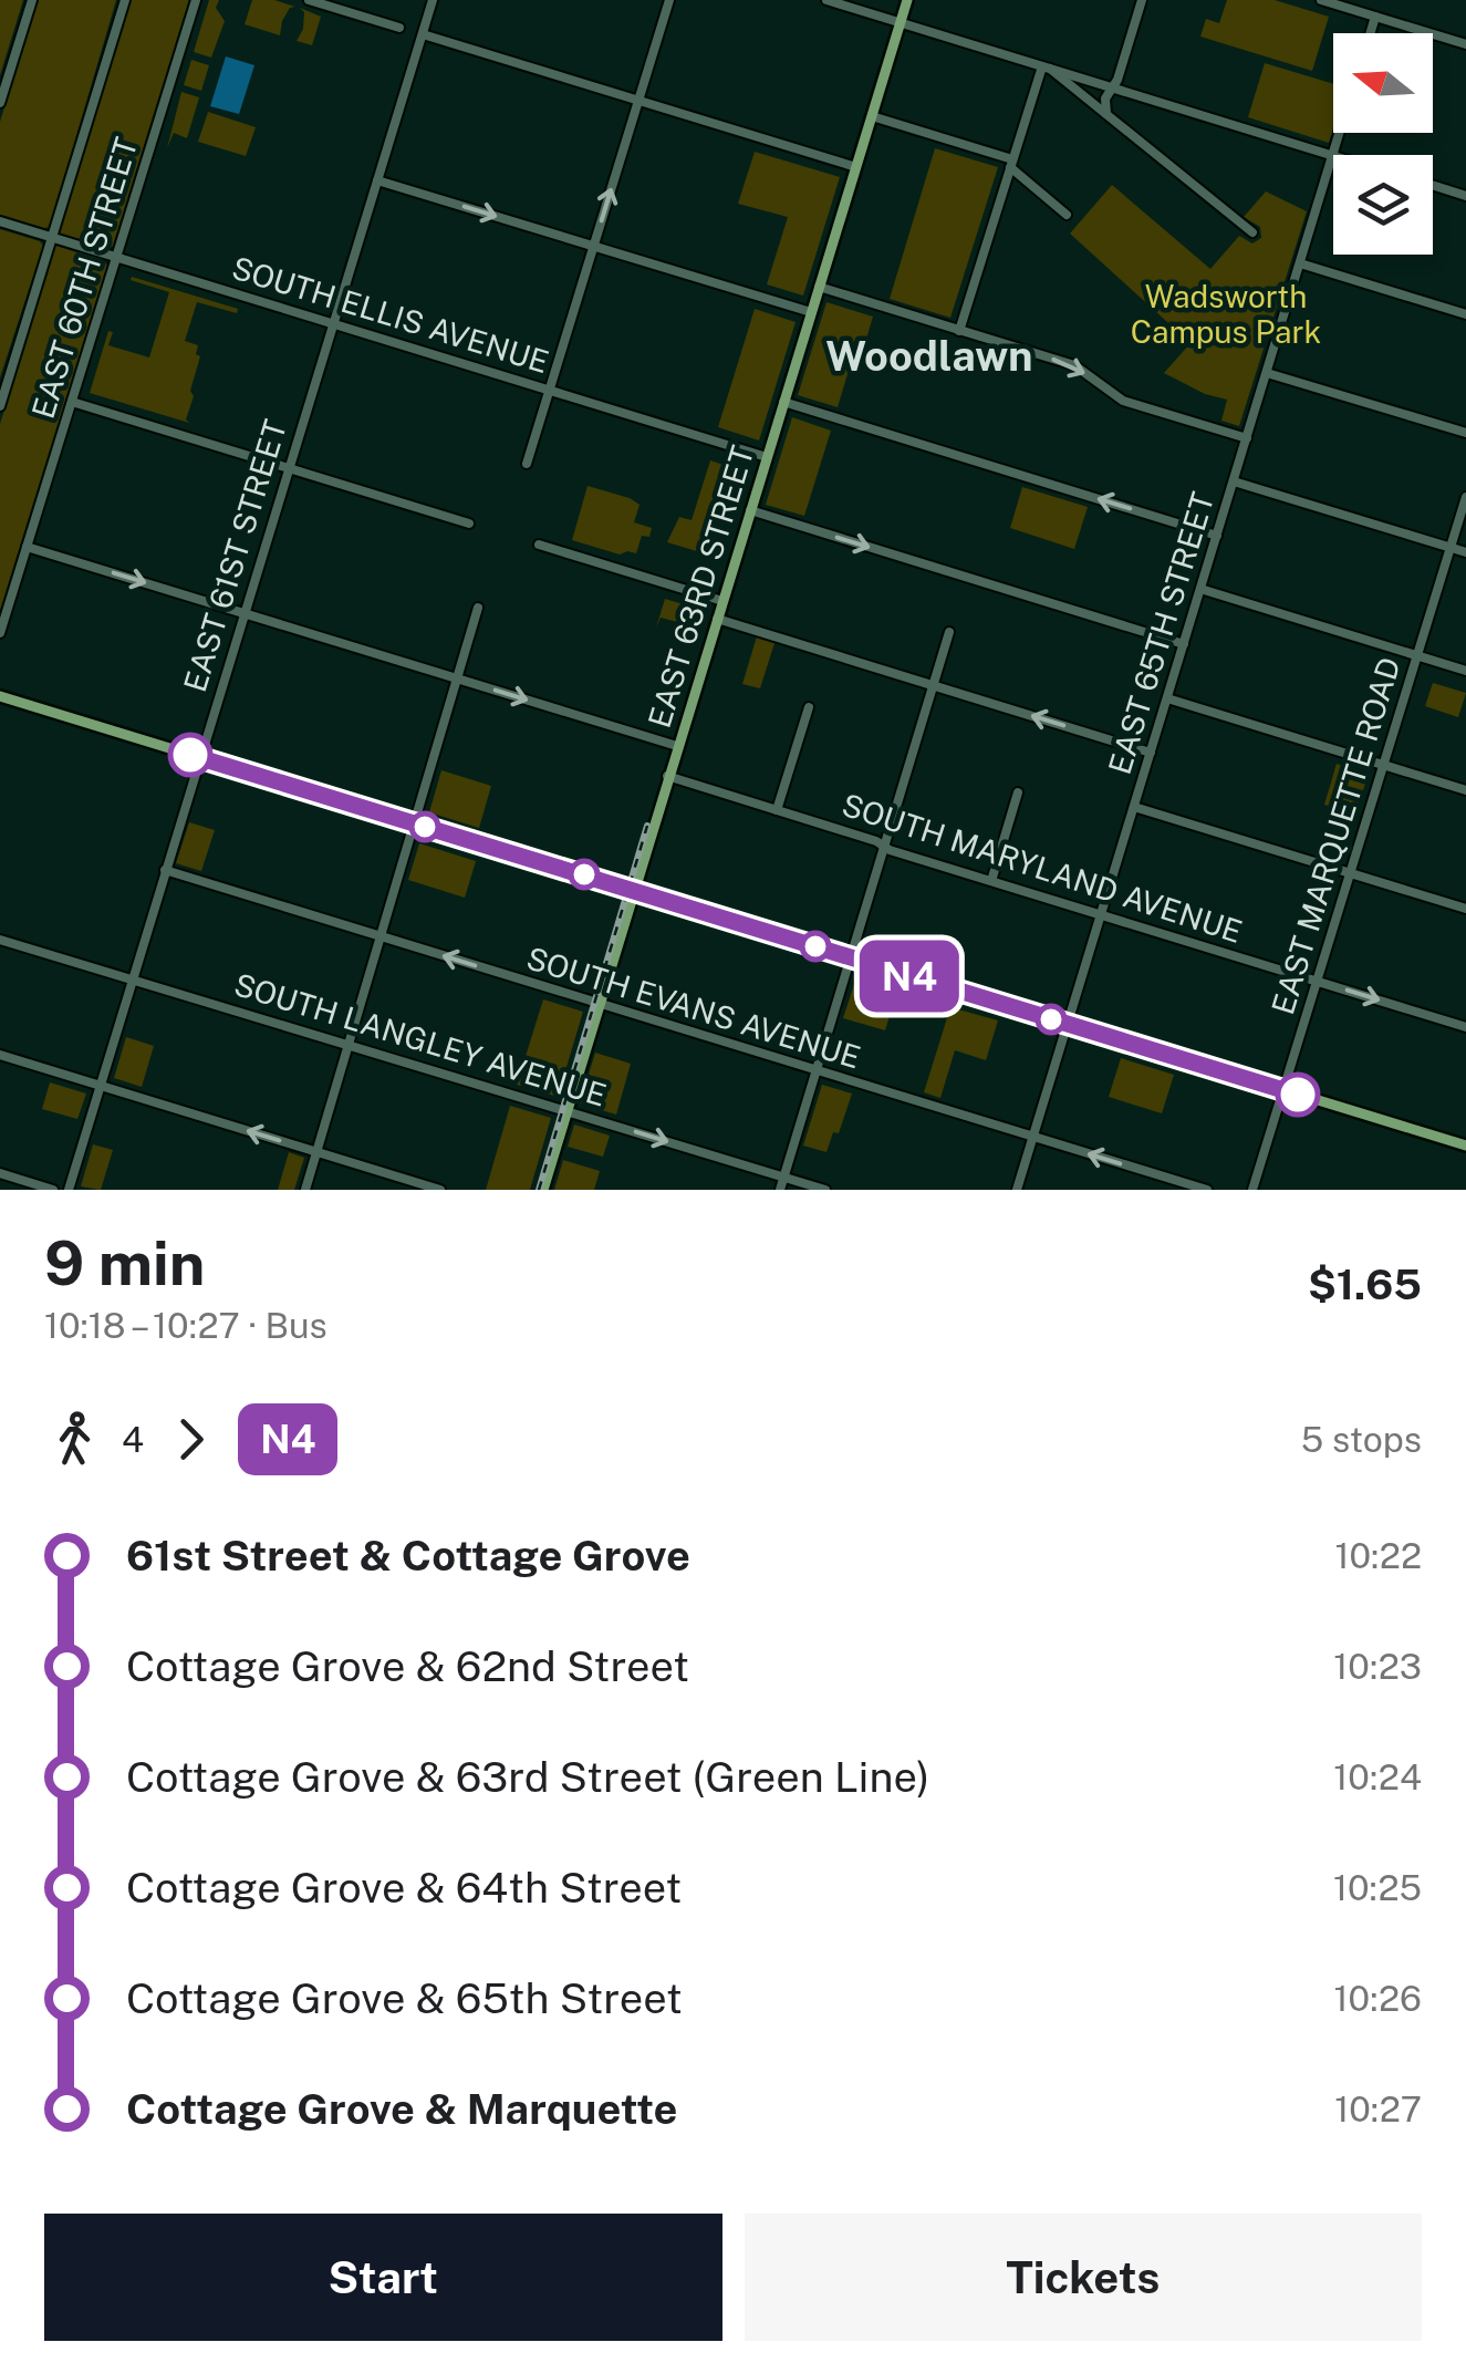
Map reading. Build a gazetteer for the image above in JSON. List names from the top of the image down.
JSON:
{
  "streets": {
    "main road": ["EAST 63RD STREET"],
    "street": [
      "EAST 60TH STREET",
      "SOUTH ELLIS AVENUE",
      "EAST 61ST STREET",
      "EAST 65TH STREET",
      "EAST MARQUETTE ROAD",
      "SOUTH MARYLAND AVENUE",
      "SOUTH EVANS AVENUE",
      "SOUTH LANGLEY AVENUE"
    ]
  },
  "crossings": [
    ["EAST 60TH STREET", "SOUTH ELLIS AVENUE"],
    ["SOUTH ELLIS AVENUE", "EAST 61ST STREET"],
    ["SOUTH ELLIS AVENUE", "EAST 63RD STREET"],
    ["EAST 61ST STREET", "SOUTH EVANS AVENUE"],
    ["EAST 61ST STREET", "SOUTH LANGLEY AVENUE"],
    ["EAST 63RD STREET", "SOUTH MARYLAND AVENUE"],
    ["EAST 63RD STREET", "SOUTH EVANS AVENUE"],
    ["EAST 63RD STREET", "SOUTH LANGLEY AVENUE"],
    ["EAST 65TH STREET", "SOUTH MARYLAND AVENUE"],
    ["EAST 65TH STREET", "SOUTH EVANS AVENUE"],
    ["EAST MARQUETTE ROAD", "SOUTH MARYLAND AVENUE"]
  ],
  "one_way": ["SOUTH EVANS AVENUE"],
  "districts": ["Woodlawn"],
  "parks": ["Wadsworth Campus Park"],
  "lines": ["bus line N4"],
  "north": "left",
  "page": {
    "on_map": "N4",
    "heading": ["9 min", "10:18 – 10:27 · Bus", "$1.65"],
    "legs": ["4", "N4", "5 stops"],
    "list": [
      {
        "name": "61st Street & Cottage Grove",
        "value": "10:22"
      },
      {
        "name": "Cottage Grove & 62nd Street",
        "value": "10:23"
      },
      {
        "name": "Cottage Grove & 63rd Street (Green Line)",
        "value": "10:24"
      },
      {
        "name": "Cottage Grove & 64th Street",
        "value": "10:25"
      },
      {
        "name": "Cottage Grove & 65th Street",
        "value": "10:26"
      },
      {
        "name": "Cottage Grove & Marquette",
        "value": "10:27"
      }
    ],
    "buttons": ["Start", "Tickets"]
  }
}
